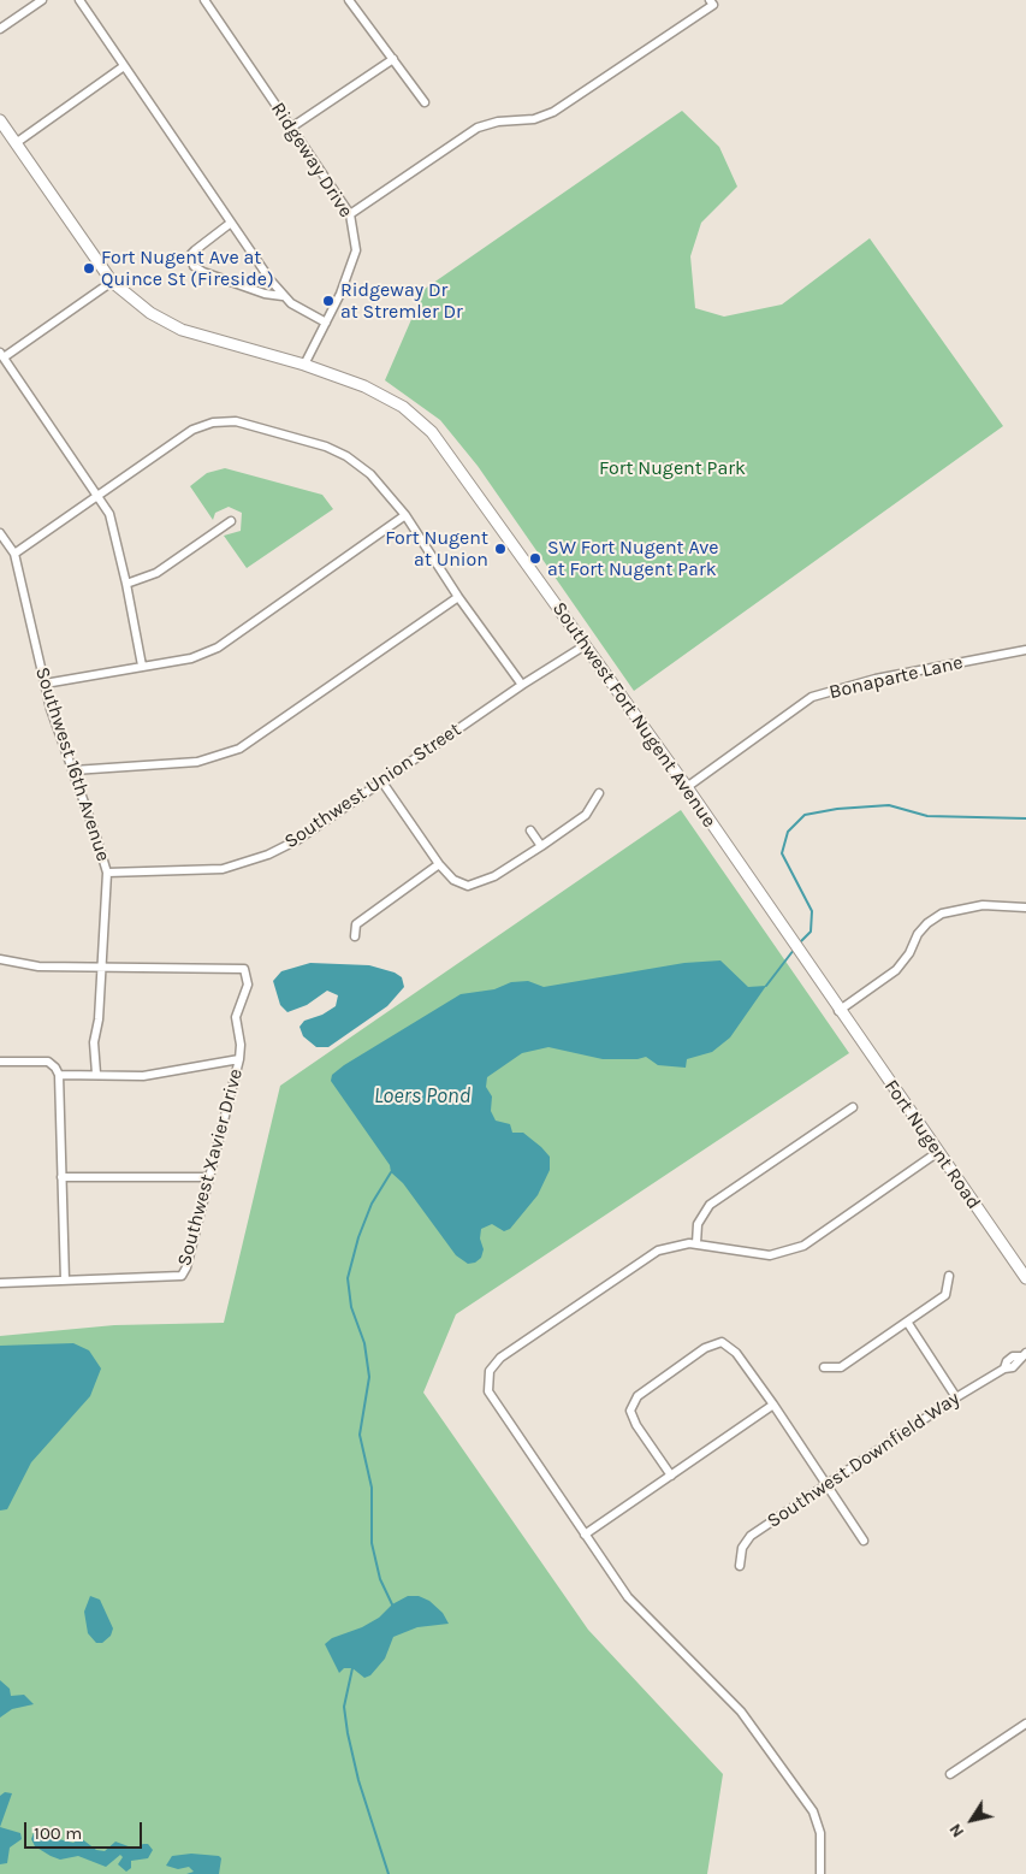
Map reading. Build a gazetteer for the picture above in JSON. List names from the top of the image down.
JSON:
{
  "streets": {
    "street": [
      "Ridgeway Drive",
      "Bonaparte Lane",
      "Southwest Fort Nugent Avenue",
      "Southwest 16th Avenue",
      "Southwest Union Street",
      "Fort Nugent Road",
      "Southwest Xavier Drive",
      "Southwest Downfield Way"
    ]
  },
  "crossings": [
    ["Ridgeway Drive", "Southwest Fort Nugent Avenue"],
    ["Bonaparte Lane", "Southwest Fort Nugent Avenue"],
    ["Southwest Fort Nugent Avenue", "Southwest Union Street"],
    ["Southwest Fort Nugent Avenue", "Fort Nugent Road"],
    ["Southwest 16th Avenue", "Southwest Union Street"],
    ["Southwest 16th Avenue", "Southwest Xavier Drive"]
  ],
  "water": ["Loers Pond"],
  "parks": ["Fort Nugent Park"],
  "places": [
    "Fort Nugent Ave at Quince St (Fireside)",
    "Ridgeway Dr at Stremler Dr",
    "Fort Nugent at Union",
    "SW Fort Nugent Ave at Fort Nugent Park"
  ],
  "scale_bar": "100 m",
  "north": "bottom left"
}
